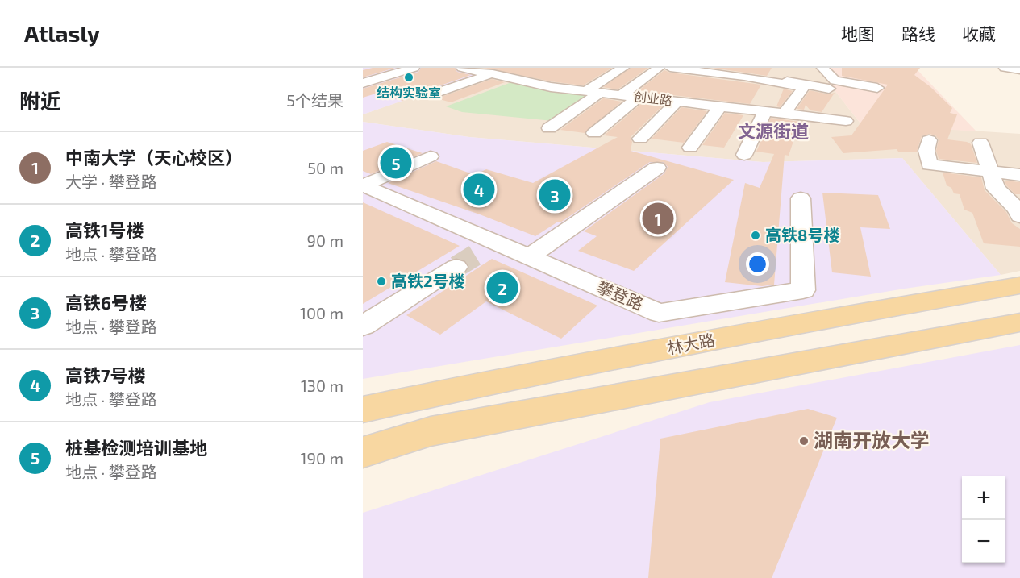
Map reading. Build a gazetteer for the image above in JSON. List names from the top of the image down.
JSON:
{
  "streets": {
    "main road": ["林大路"],
    "street": ["创业路", "攀登路"]
  },
  "districts": ["文源街道"],
  "places": [
    "结构实验室",
    "高铁8号楼",
    "高铁2号楼",
    "湖南开放大学"
  ],
  "page": {
    "header": "Atlasly",
    "nav": ["地图", "路线", "收藏"],
    "heading": ["附近", "5个结果"],
    "list": [
      {
        "mark": "1",
        "name": "中南大学（天心校区）",
        "note": "大学 · 攀登路",
        "value": "50 m"
      },
      {
        "mark": "2",
        "name": "高铁1号楼",
        "note": "地点 · 攀登路",
        "value": "90 m"
      },
      {
        "mark": "3",
        "name": "高铁6号楼",
        "note": "地点 · 攀登路",
        "value": "100 m"
      },
      {
        "mark": "4",
        "name": "高铁7号楼",
        "note": "地点 · 攀登路",
        "value": "130 m"
      },
      {
        "mark": "5",
        "name": "桩基检测培训基地",
        "note": "地点 · 攀登路",
        "value": "190 m"
      }
    ],
    "pins": [
      "5",
      "4",
      "3",
      "1",
      "2"
    ],
    "map_buttons": ["+", "−"]
  }
}
